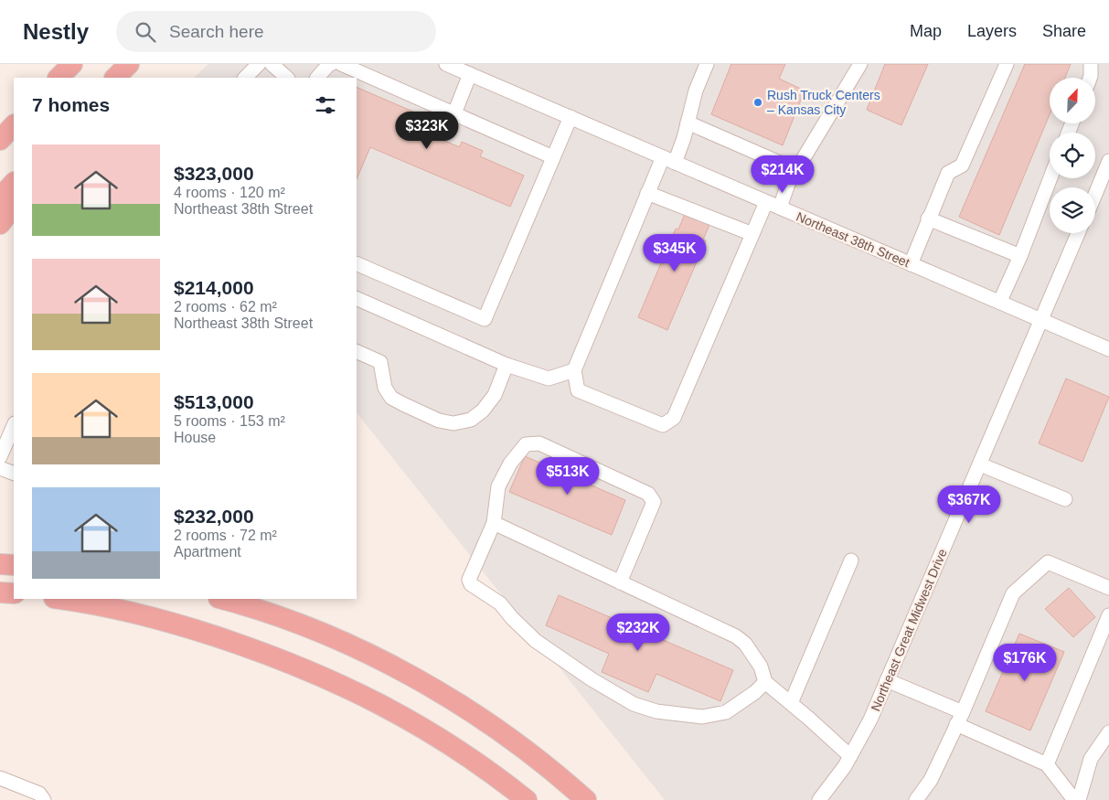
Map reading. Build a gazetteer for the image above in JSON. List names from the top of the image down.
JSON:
{
  "streets": {
    "street": ["Northeast 38th Street", "Northeast Great Midwest Drive"]
  },
  "crossings": [
    ["Northeast 38th Street", "Northeast Great Midwest Drive"]
  ],
  "places": ["Rush Truck Centers – Kansas City"],
  "north": "top right",
  "page": {
    "header": "Nestly",
    "search": "Search here",
    "nav": ["Map", "Layers", "Share"],
    "heading": "7 homes",
    "price": [
      "$323K",
      "$214K",
      "$345K",
      "$513K",
      "$367K",
      "$232K",
      "$176K"
    ],
    "list": [
      {
        "name": "$323,000",
        "note": "4 rooms · 120 m² · Northeast 38th Street"
      },
      {
        "name": "$214,000",
        "note": "2 rooms · 62 m² · Northeast 38th Street"
      },
      {
        "name": "$513,000",
        "note": "5 rooms · 153 m² · House"
      },
      {
        "name": "$232,000",
        "note": "2 rooms · 72 m² · Apartment"
      }
    ]
  }
}
